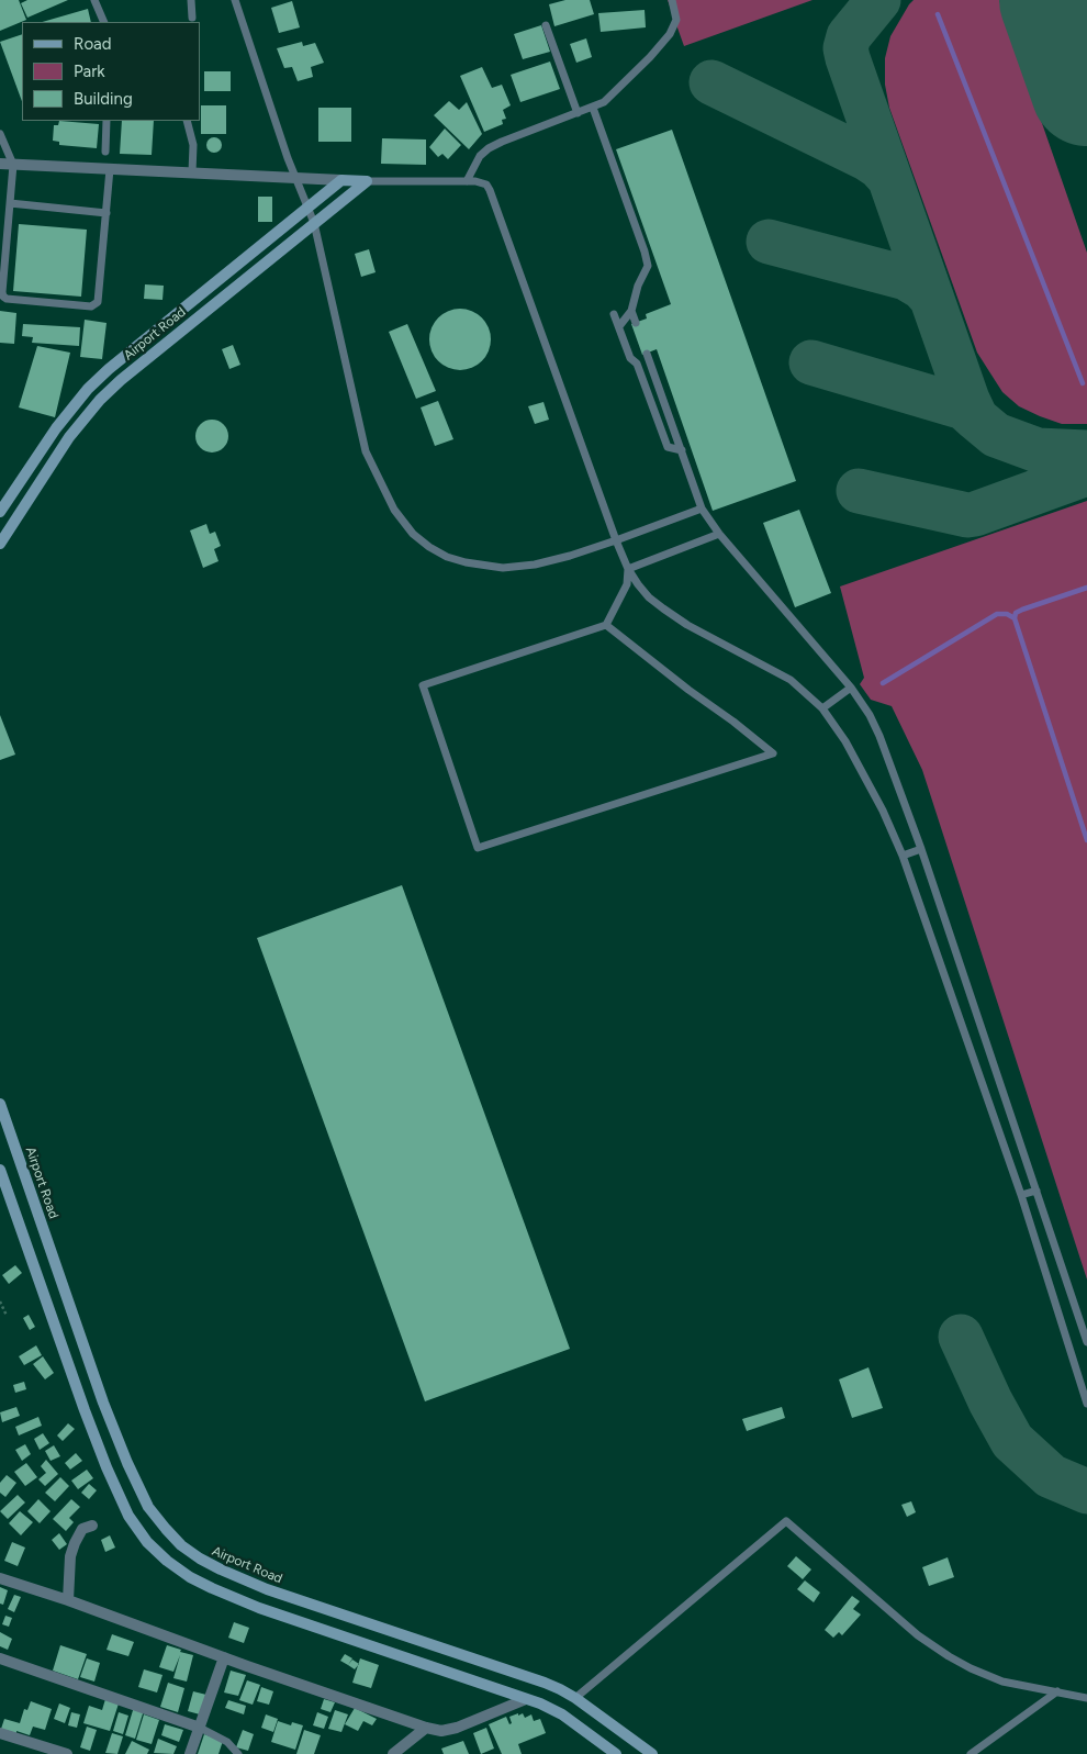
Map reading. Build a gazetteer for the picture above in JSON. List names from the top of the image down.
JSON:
{
  "streets": {
    "main road": ["Airport Road"]
  },
  "legend": ["Road", "Park", "Building"]
}
